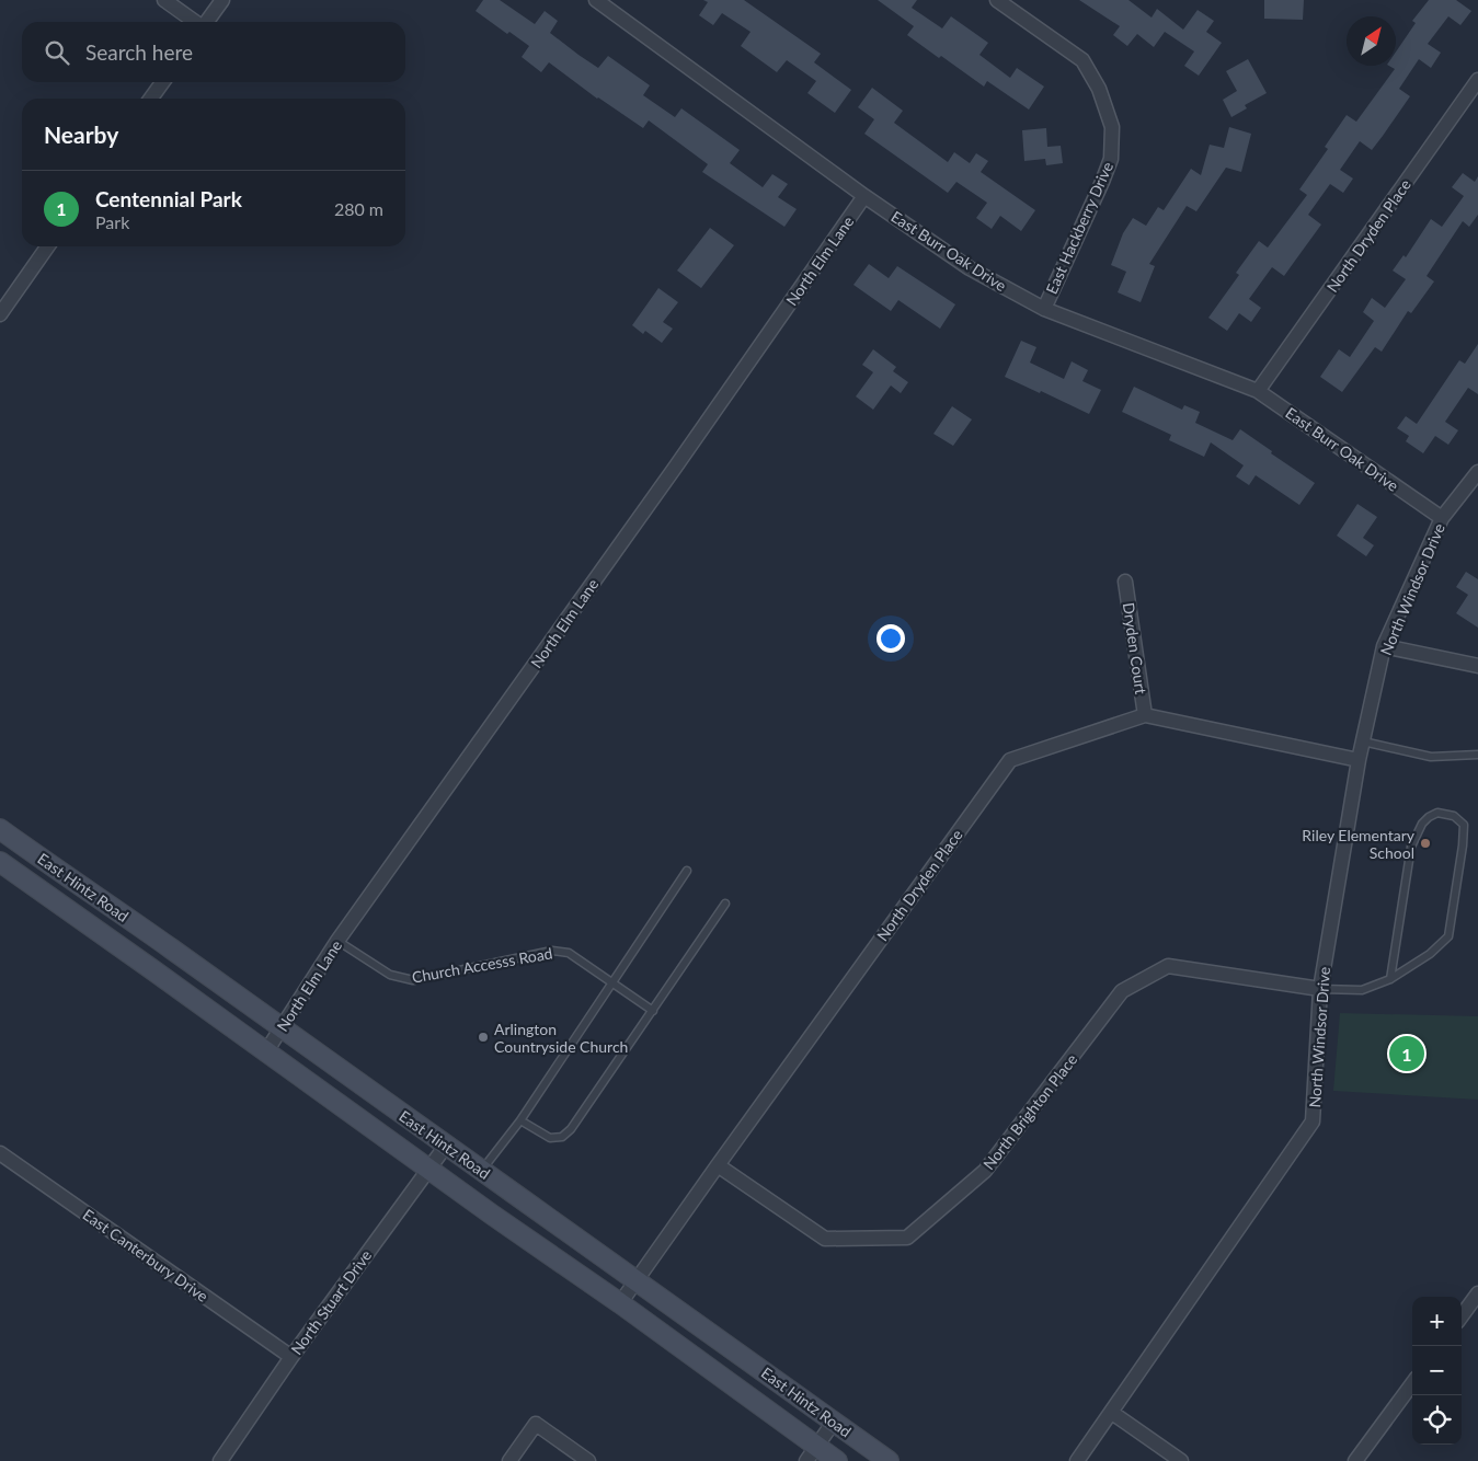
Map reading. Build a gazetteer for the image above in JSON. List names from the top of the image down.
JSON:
{
  "streets": {
    "main road": ["East Hintz Road"],
    "street": [
      "East Hackberry Drive",
      "North Dryden Place",
      "East Burr Oak Drive",
      "North Elm Lane",
      "North Windsor Drive",
      "Dryden Court",
      "North Brighton Place",
      "East Canterbury Drive",
      "North Stuart Drive"
    ],
    "lane": ["Church Accesss Road"]
  },
  "crossings": [
    ["East Hackberry Drive", "East Burr Oak Drive"],
    ["North Dryden Place", "East Burr Oak Drive"],
    ["North Dryden Place", "Dryden Court"],
    ["North Dryden Place", "East Hintz Road"],
    ["North Dryden Place", "North Brighton Place"],
    ["East Burr Oak Drive", "North Elm Lane"],
    ["East Burr Oak Drive", "North Windsor Drive"],
    ["North Elm Lane", "East Hintz Road"],
    ["North Elm Lane", "Church Accesss Road"],
    ["North Windsor Drive", "North Brighton Place"],
    ["East Hintz Road", "North Stuart Drive"],
    ["East Canterbury Drive", "North Stuart Drive"]
  ],
  "places": ["Riley Elementary School", "Arlington Countryside Church"],
  "north": "top right",
  "page": {
    "search": "Search here",
    "heading": "Nearby",
    "list": [
      {
        "mark": "1",
        "name": "Centennial Park",
        "note": "Park",
        "value": "280 m"
      }
    ],
    "pins": "1",
    "map_buttons": ["+", "−"]
  }
}
